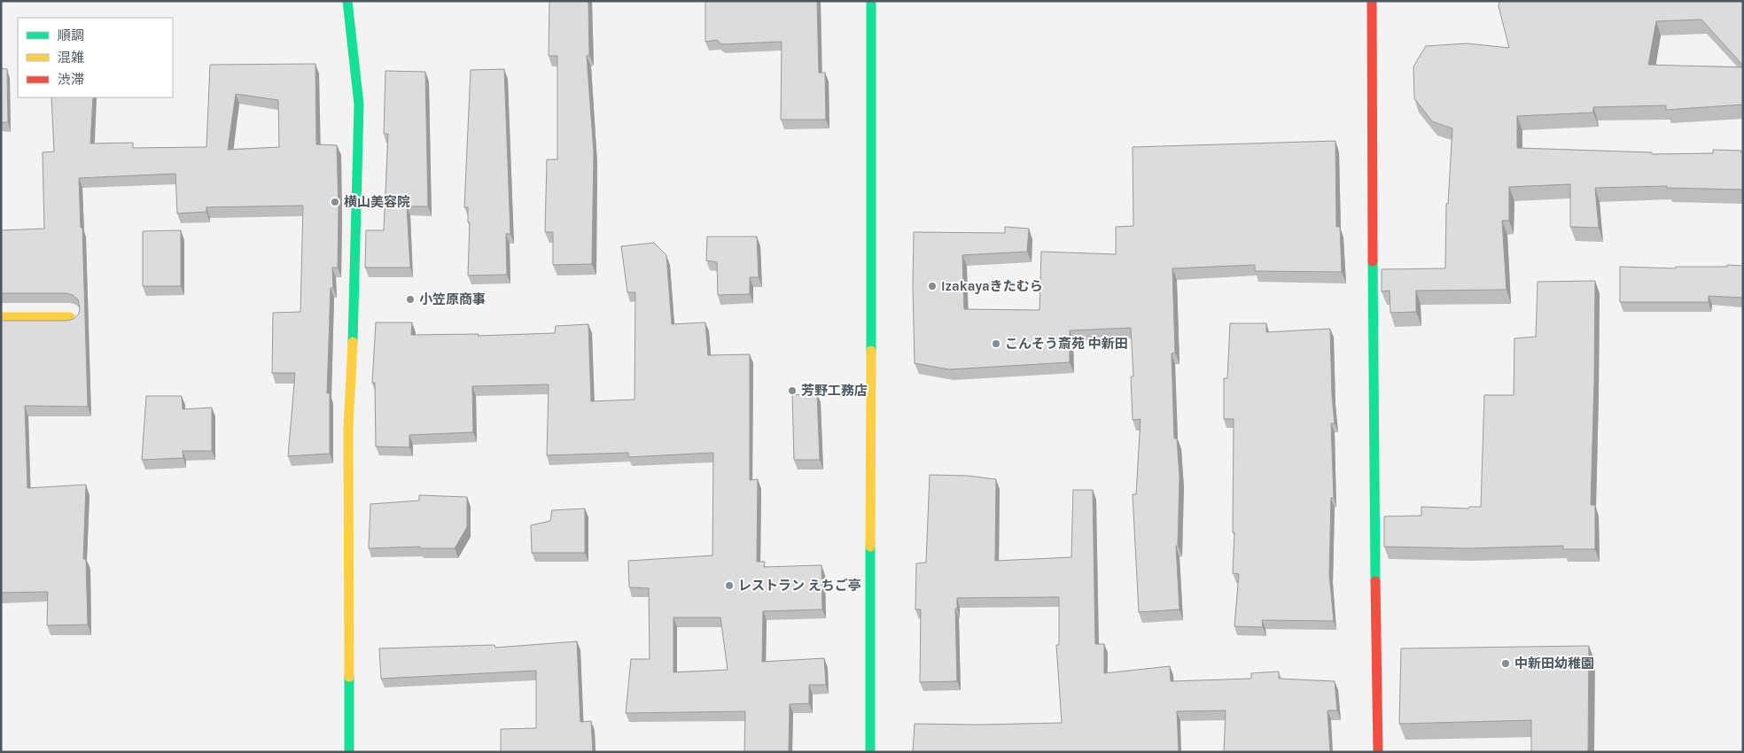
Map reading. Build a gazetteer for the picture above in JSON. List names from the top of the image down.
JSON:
{
  "places": [
    "横山美容院",
    "Izakayaきたむら",
    "小笠原商事",
    "こんそう斎苑 中新田",
    "芳野工務店",
    "レストラン えちご亭",
    "中新田幼稚園"
  ],
  "legend": ["順調", "混雑", "渋滞"]
}
